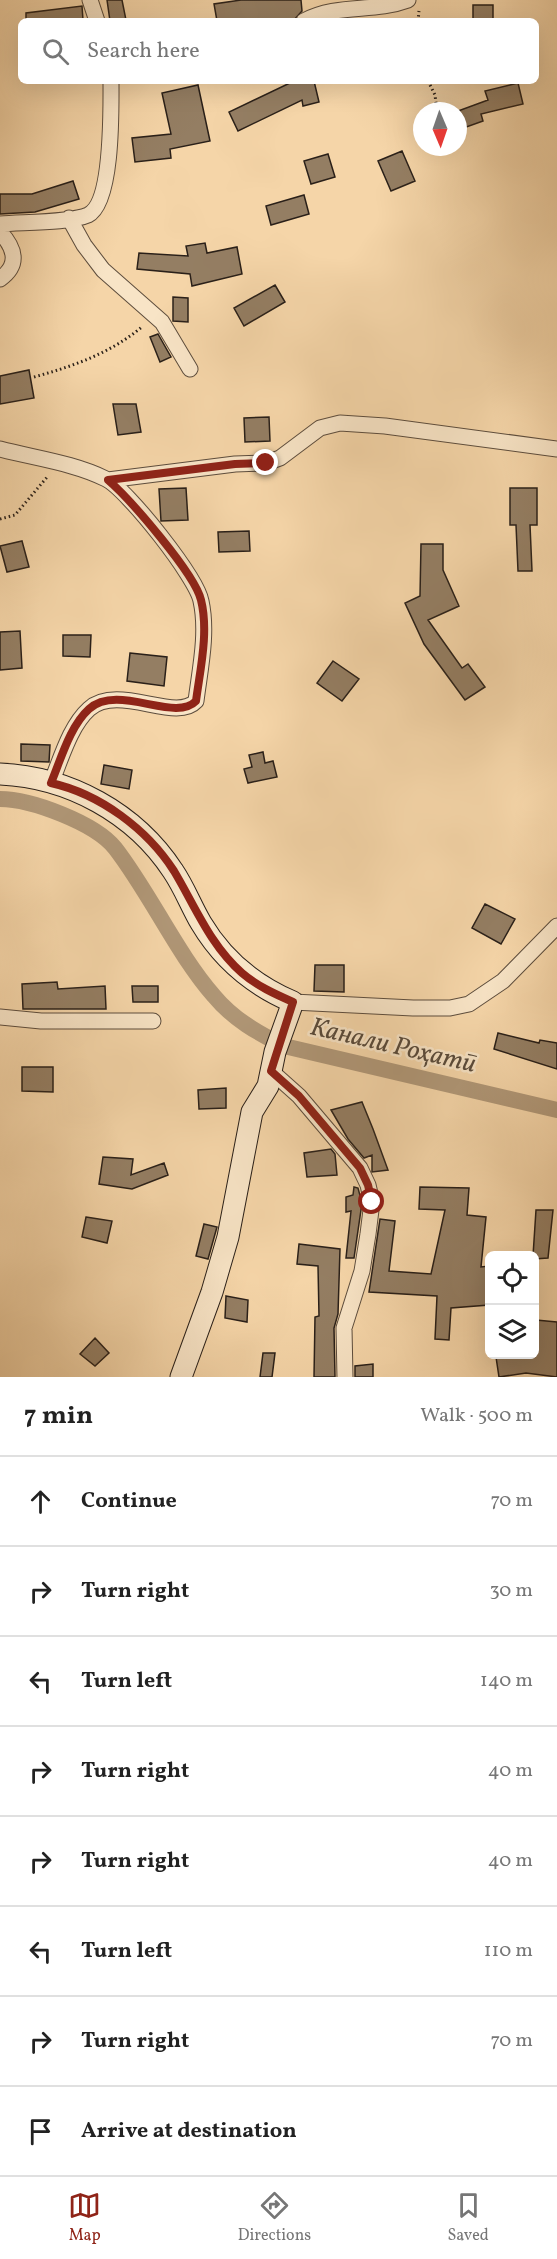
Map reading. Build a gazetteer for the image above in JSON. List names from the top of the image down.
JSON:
{
  "water": ["Канали Роҳатӣ"],
  "north": "bottom",
  "page": {
    "search": "Search here",
    "heading": ["7 min", "Walk · 500 m"],
    "list": [
      ["Continue", "70 m"],
      ["Turn right", "30 m"],
      ["Turn left", "140 m"],
      ["Turn right", "40 m"],
      ["Turn right", "40 m"],
      ["Turn left", "110 m"],
      ["Turn right", "70 m"],
      "Arrive at destination"
    ],
    "nav": ["Map", "Directions", "Saved"]
  }
}
